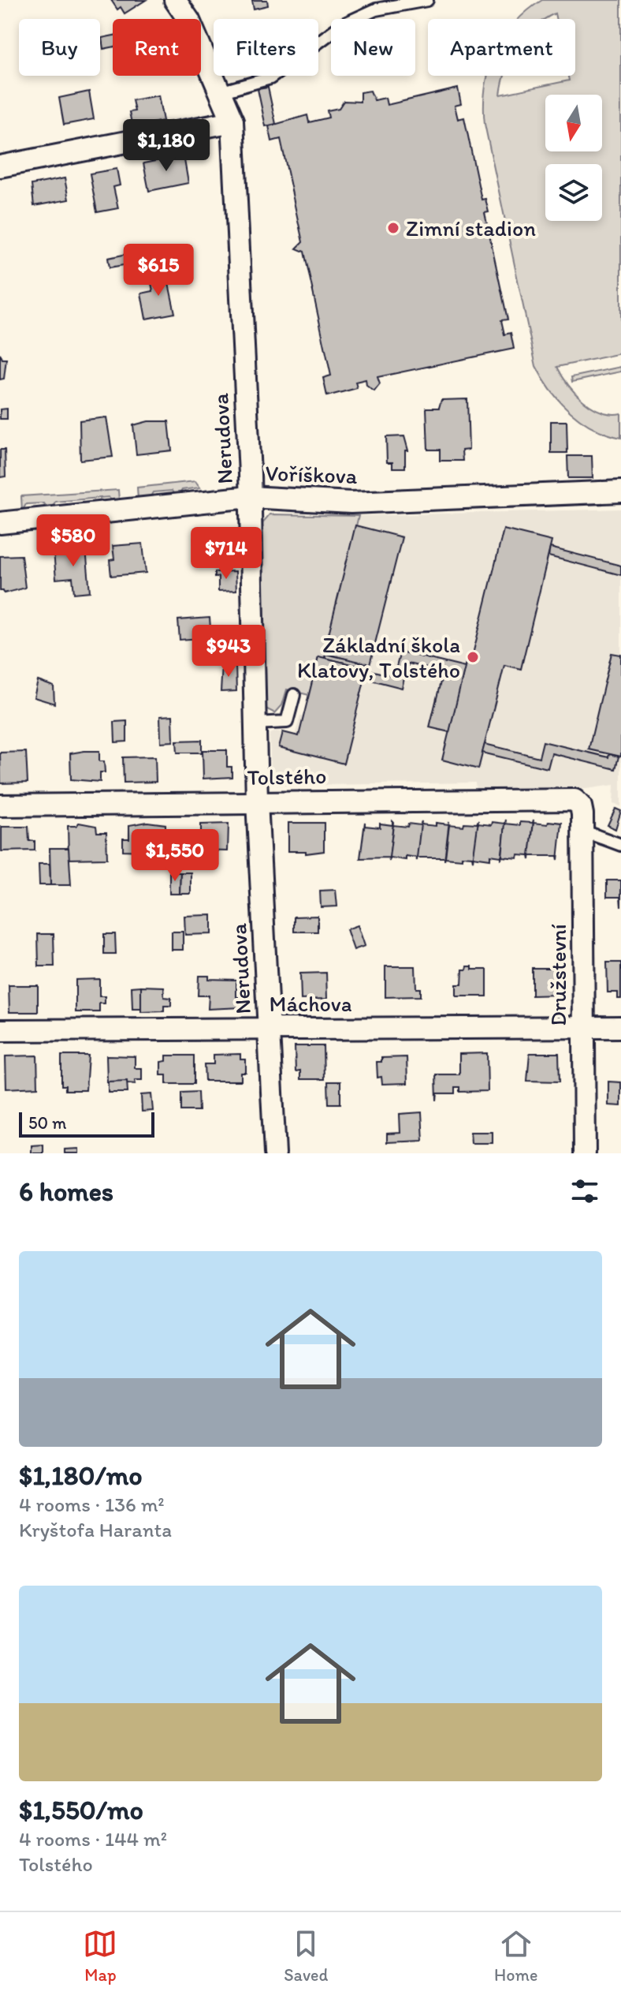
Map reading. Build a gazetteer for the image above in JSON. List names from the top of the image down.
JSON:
{
  "streets": {
    "street": [
      "Nerudova",
      "Voříškova",
      "Tolstého",
      "Družstevní",
      "Máchova"
    ]
  },
  "crossings": [
    ["Nerudova", "Voříškova"],
    ["Nerudova", "Tolstého"],
    ["Nerudova", "Máchova"],
    ["Tolstého", "Družstevní"],
    ["Družstevní", "Máchova"]
  ],
  "places": ["Zimní stadion", "Základní škola Klatovy, Tolstého"],
  "scale_bar": "50 m",
  "north": "bottom",
  "page": {
    "chip": [
      "Buy",
      "Rent",
      "Filters",
      "New",
      "Apartment"
    ],
    "price": [
      "$1,180",
      "$615",
      "$580",
      "$714",
      "$943",
      "$1,550"
    ],
    "scale": "50 m",
    "heading": "6 homes",
    "list": [
      {
        "name": "$1,180/mo",
        "note": "4 rooms · 136 m² · Kryštofa Haranta"
      },
      {
        "name": "$1,550/mo",
        "note": "4 rooms · 144 m² · Tolstého"
      }
    ],
    "tabs": ["Map", "Saved", "Home"]
  }
}
